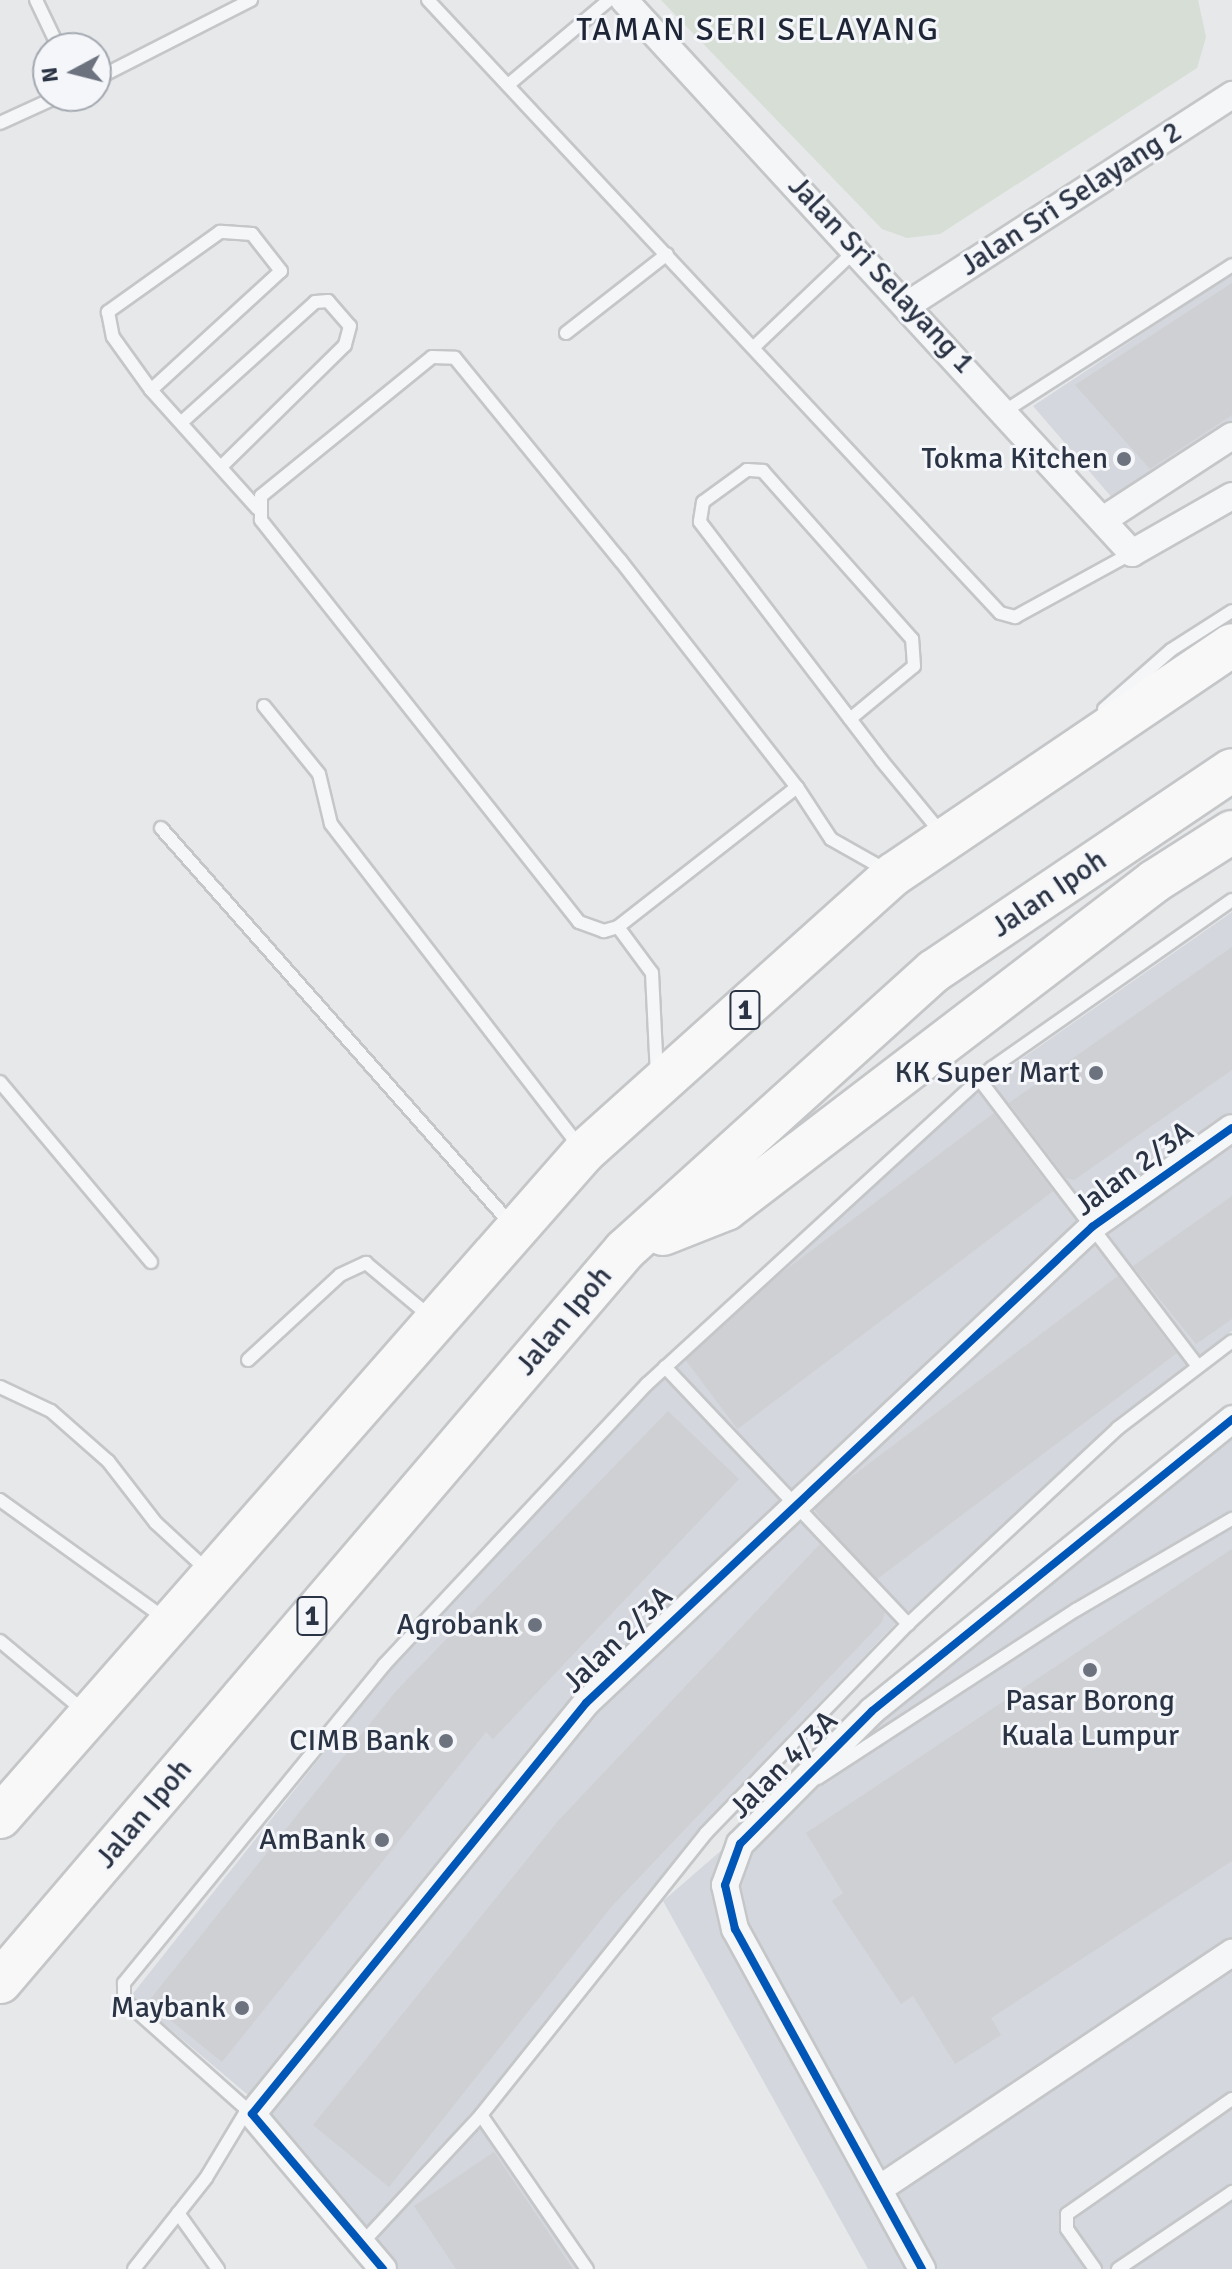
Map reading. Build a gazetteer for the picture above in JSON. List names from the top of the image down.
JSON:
{
  "streets": {
    "highway": ["Jalan Ipoh", "1"],
    "street": [
      "Jalan Sri Selayang 2",
      "Jalan Sri Selayang 1",
      "Jalan 2/3A",
      "Jalan 4/3A"
    ]
  },
  "crossings": [
    ["Jalan Sri Selayang 2", "Jalan Sri Selayang 1"]
  ],
  "districts": ["TAMAN SERI SELAYANG"],
  "places": [
    "Tokma Kitchen",
    "KK Super Mart",
    "Agrobank",
    "Pasar Borong Kuala Lumpur",
    "CIMB Bank",
    "AmBank",
    "Maybank"
  ],
  "north": "left"
}
